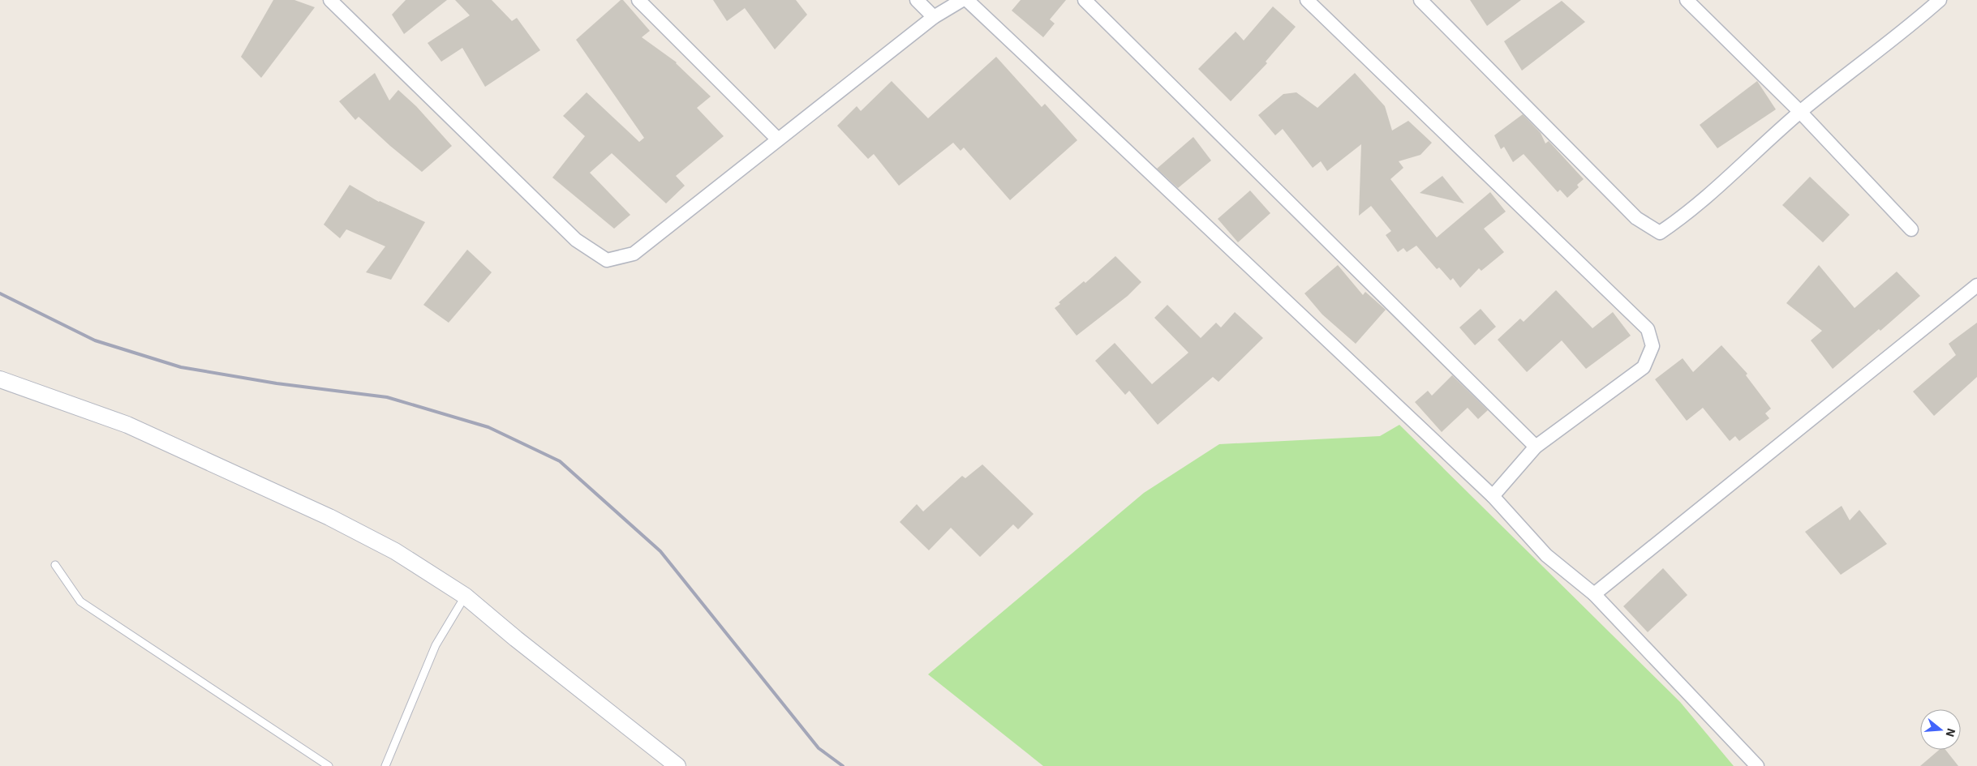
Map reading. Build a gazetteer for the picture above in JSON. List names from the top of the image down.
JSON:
{
  "north": "right"
}
